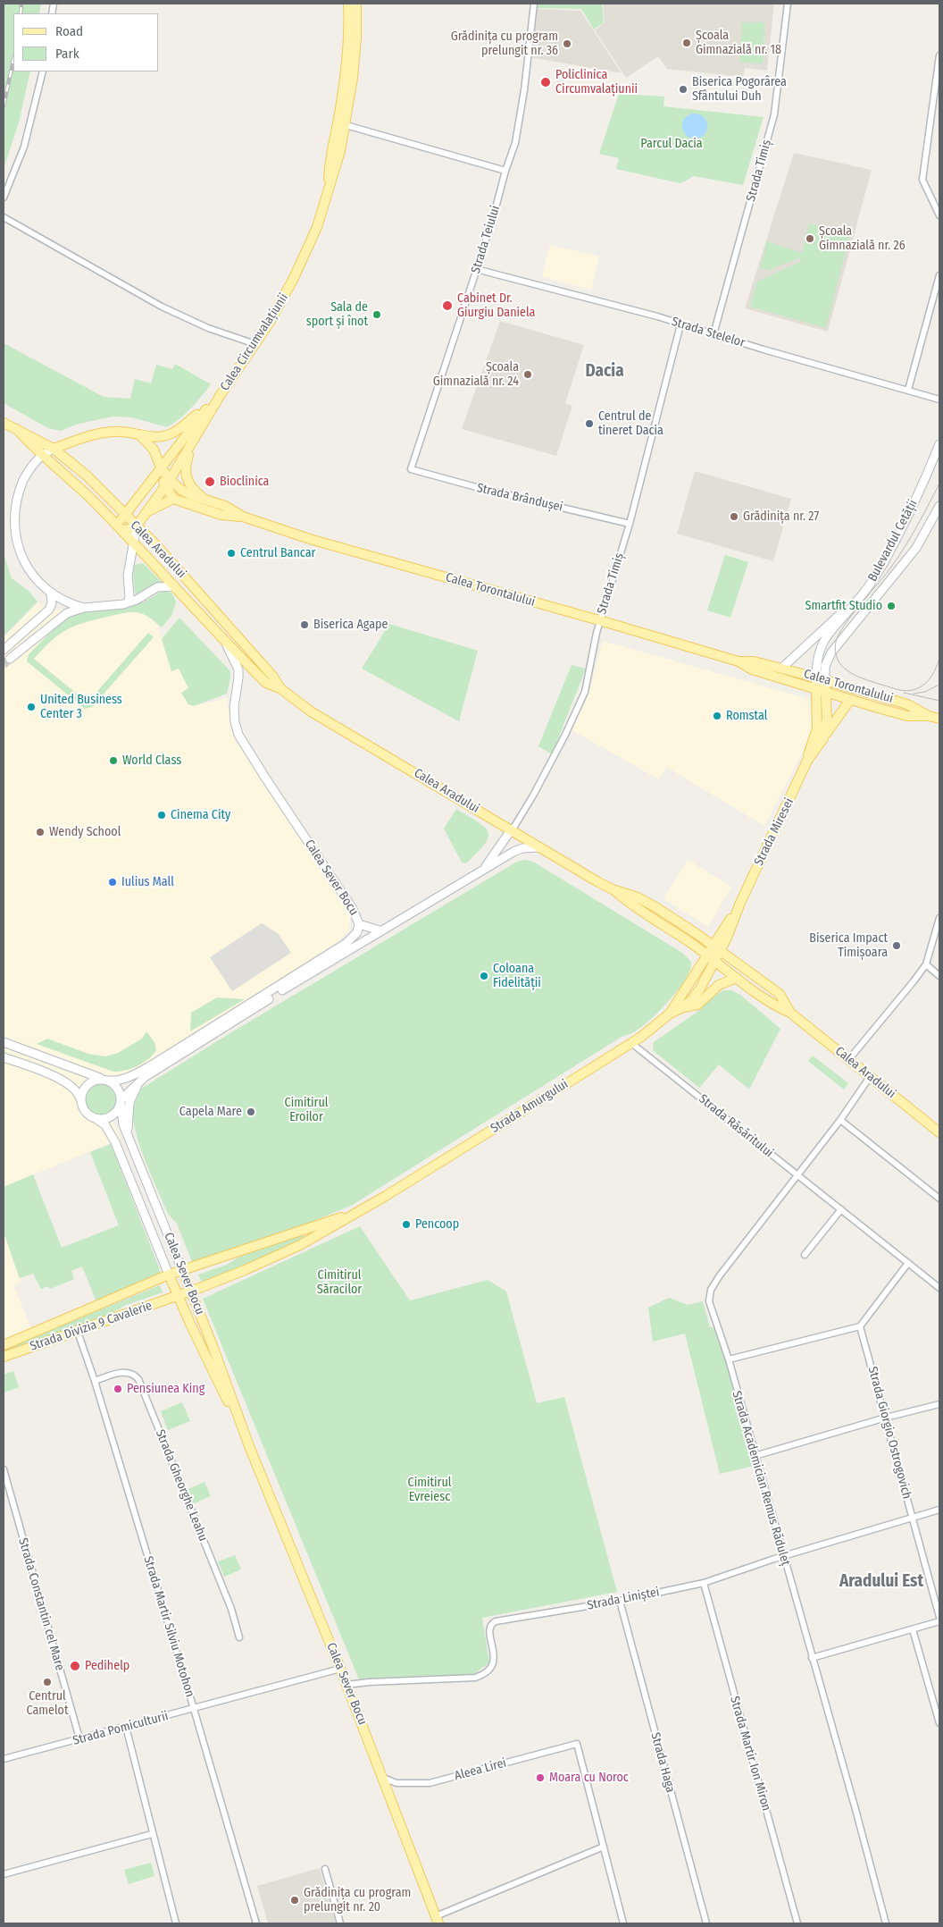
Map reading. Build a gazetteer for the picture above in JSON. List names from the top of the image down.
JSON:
{
  "streets": {
    "main road": [
      "Calea Circumvalațiunii",
      "Bulevardul Cetății",
      "Calea Aradului",
      "Calea Torontalului",
      "Strada Miresei",
      "Calea Sever Bocu",
      "Strada Amurgului",
      "Strada Divizia 9 Cavalerie"
    ],
    "street": [
      "Strada Timiș",
      "Strada Teiului",
      "Strada Stelelor",
      "Strada Brândușei",
      "Strada Răsăritului",
      "Strada Giorgio Ostrogovich",
      "Strada Academician Remus Răduleț",
      "Strada Gheorghe Leahu",
      "Strada Liniștei",
      "Strada Constantin cel Mare",
      "Strada Martir Silviu Motohon",
      "Strada Pomiculturii",
      "Strada Martir Ion Miron",
      "Strada Haga",
      "Aleea Lirei"
    ]
  },
  "crossings": [
    ["Strada Timiș", "Strada Stelelor"],
    ["Strada Timiș", "Strada Brândușei"],
    ["Strada Timiș", "Calea Aradului"],
    ["Strada Timiș", "Calea Torontalului"],
    ["Strada Teiului", "Strada Stelelor"],
    ["Strada Teiului", "Strada Brândușei"],
    ["Calea Circumvalațiunii", "Calea Aradului"],
    ["Calea Circumvalațiunii", "Calea Torontalului"],
    ["Bulevardul Cetății", "Calea Torontalului"],
    ["Bulevardul Cetății", "Strada Miresei"],
    ["Calea Aradului", "Strada Miresei"],
    ["Calea Aradului", "Calea Sever Bocu"],
    ["Calea Aradului", "Strada Amurgului"],
    ["Calea Aradului", "Strada Academician Remus Răduleț"],
    ["Calea Torontalului", "Strada Miresei"],
    ["Strada Miresei", "Strada Amurgului"],
    ["Calea Sever Bocu", "Strada Amurgului"],
    ["Calea Sever Bocu", "Strada Divizia 9 Cavalerie"],
    ["Calea Sever Bocu", "Strada Liniștei"],
    ["Calea Sever Bocu", "Strada Pomiculturii"],
    ["Calea Sever Bocu", "Aleea Lirei"],
    ["Strada Amurgului", "Strada Răsăritului"],
    ["Strada Amurgului", "Strada Divizia 9 Cavalerie"],
    ["Strada Răsăritului", "Strada Academician Remus Răduleț"],
    ["Strada Divizia 9 Cavalerie", "Strada Martir Silviu Motohon"],
    ["Strada Giorgio Ostrogovich", "Strada Liniștei"],
    ["Strada Academician Remus Răduleț", "Strada Liniștei"],
    ["Strada Gheorghe Leahu", "Strada Martir Silviu Motohon"],
    ["Strada Liniștei", "Strada Martir Ion Miron"],
    ["Strada Liniștei", "Strada Haga"],
    ["Strada Constantin cel Mare", "Strada Pomiculturii"],
    ["Strada Martir Silviu Motohon", "Strada Pomiculturii"]
  ],
  "districts": ["Dacia", "Aradului Est"],
  "parks": [
    "Parcul Dacia",
    "Cimitirul Eroilor",
    "Cimitirul Săracilor",
    "Cimitirul Evreiesc"
  ],
  "places": [
    "Școala Gimnazială nr. 18",
    "Grădinița cu program prelungit nr. 36",
    "Policlinica Circumvalațiunii",
    "Biserica Pogorârea Sfântului Duh",
    "Școala Gimnazială nr. 26",
    "Cabinet Dr. Giurgiu Daniela",
    "Sala de sport și înot",
    "Școala Gimnazială nr. 24",
    "Centrul de tineret Dacia",
    "Bioclinica",
    "Grădinița nr. 27",
    "Centrul Bancar",
    "Smartfit Studio",
    "Biserica Agape",
    "United Business Center 3",
    "Romstal",
    "World Class",
    "Cinema City",
    "Wendy School",
    "Iulius Mall",
    "Biserica Impact Timișoara",
    "Coloana Fidelității",
    "Capela Mare",
    "Pencoop",
    "Pensiunea King",
    "Pedihelp",
    "Centrul Camelot",
    "Moara cu Noroc",
    "Grădinița cu program prelungit nr. 20"
  ],
  "legend": ["Road", "Park"]
}
